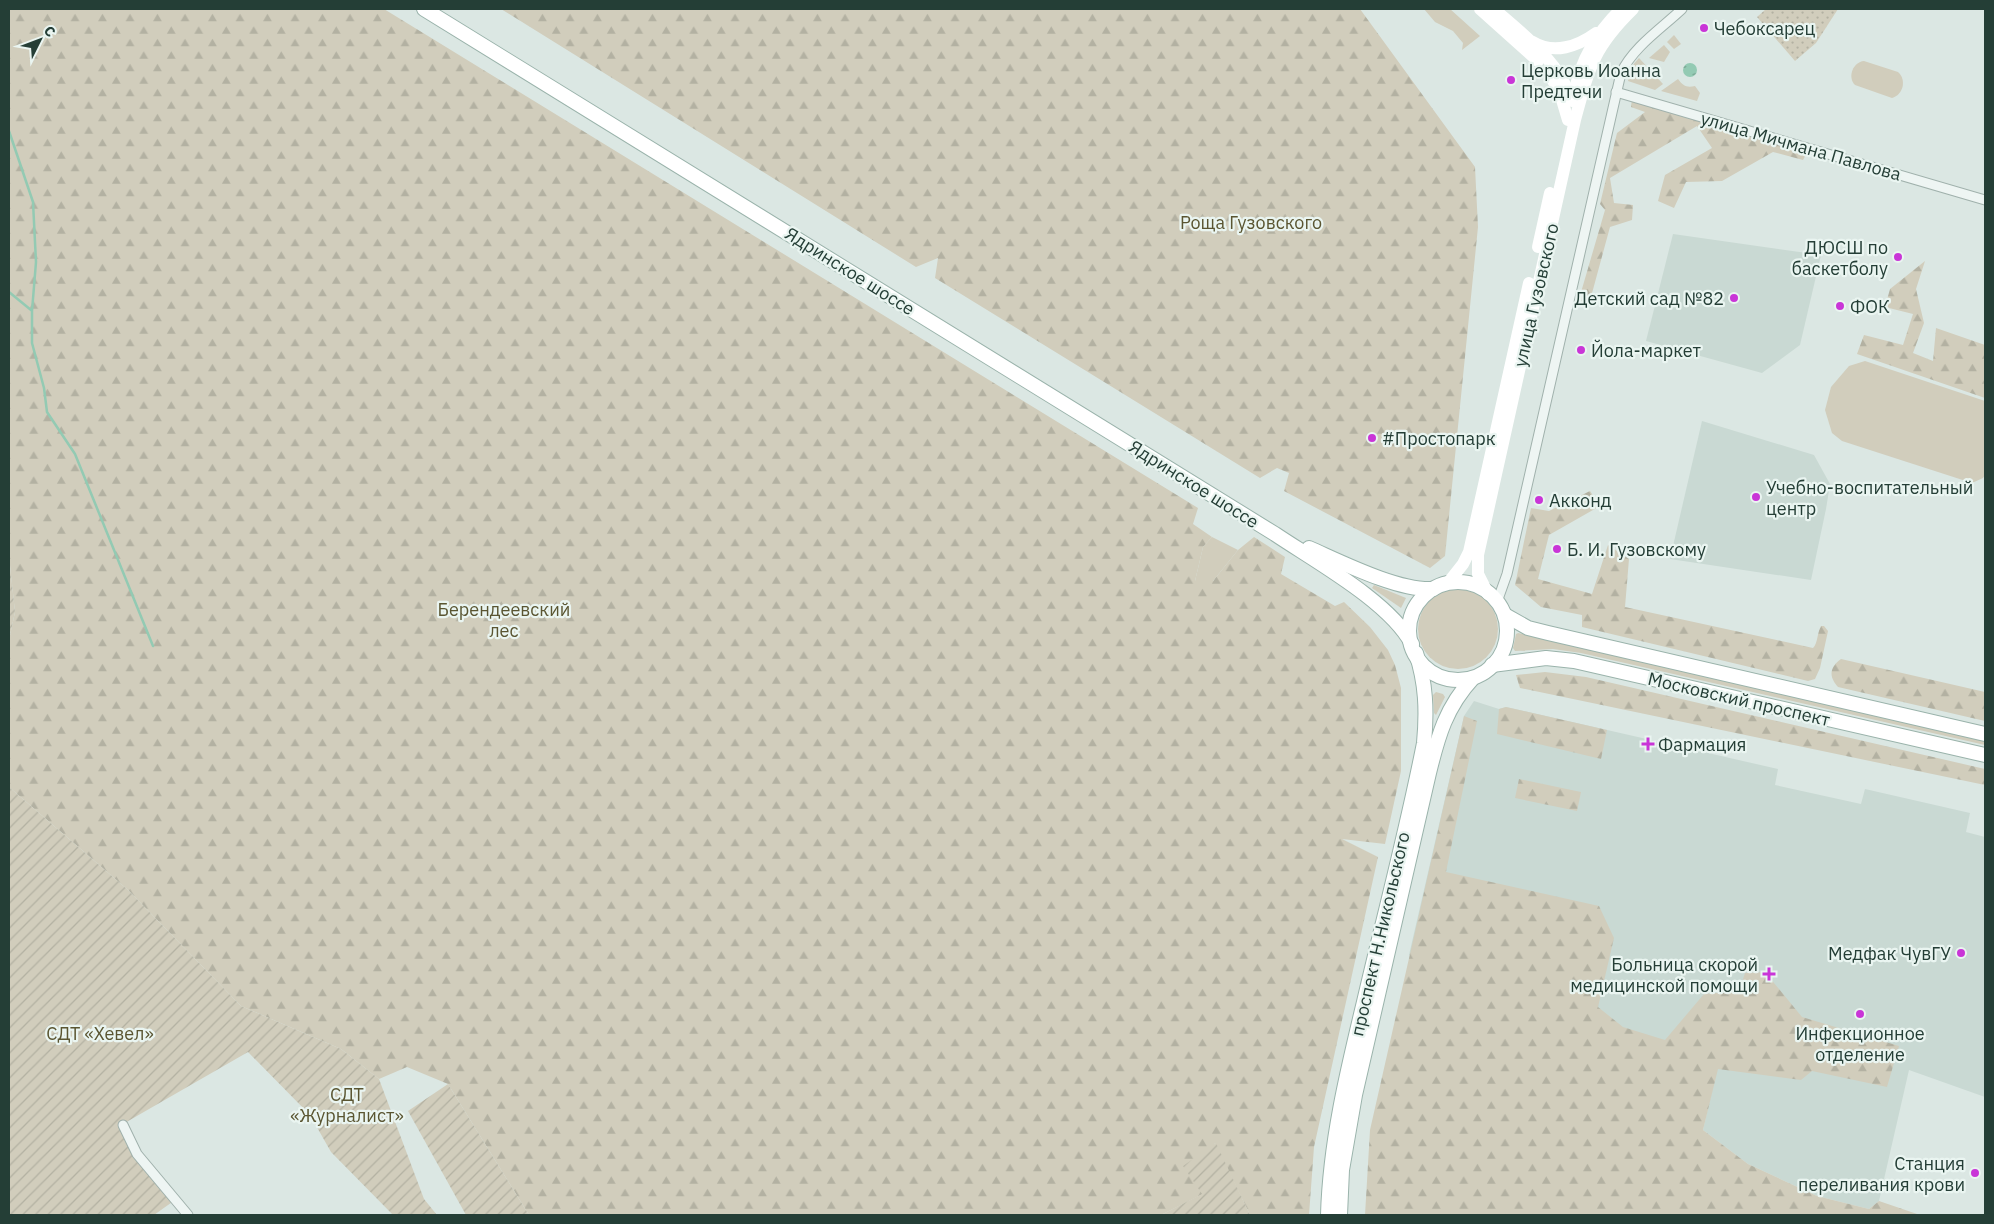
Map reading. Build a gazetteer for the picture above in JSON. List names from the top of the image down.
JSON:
{
  "streets": {
    "main road": [
      "Ядринское шоссе",
      "улица Гузовского",
      "Московский проспект",
      "проспект Н.Никольского"
    ],
    "street": ["улица Мичмана Павлова"]
  },
  "crossings": [
    ["Ядринское шоссе", "улица Гузовского"],
    ["Ядринское шоссе", "Московский проспект"],
    ["Ядринское шоссе", "проспект Н.Никольского"],
    ["улица Гузовского", "Московский проспект"],
    ["улица Гузовского", "проспект Н.Никольского"],
    ["Московский проспект", "проспект Н.Никольского"]
  ],
  "parks": [
    "Роща Гузовского",
    "Берендеевский лес",
    "СДТ «Хевел»",
    "СДТ «Журналист»"
  ],
  "places": {
    "other": [
      "Чебоксарец",
      "Церковь Иоанна Предтечи",
      "ДЮСШ по баскетболу",
      "Детский сад №82",
      "ФОК",
      "Йола-маркет",
      "#Простопарк",
      "Учебно-воспитательный центр",
      "Акконд",
      "Б. И. Гузовскому",
      "Медфак ЧувГУ",
      "Инфекционное отделение",
      "Станция переливания крови"
    ],
    "health": ["Фармация", "Больница скорой медицинской помощи"]
  },
  "north": "top right"
}
